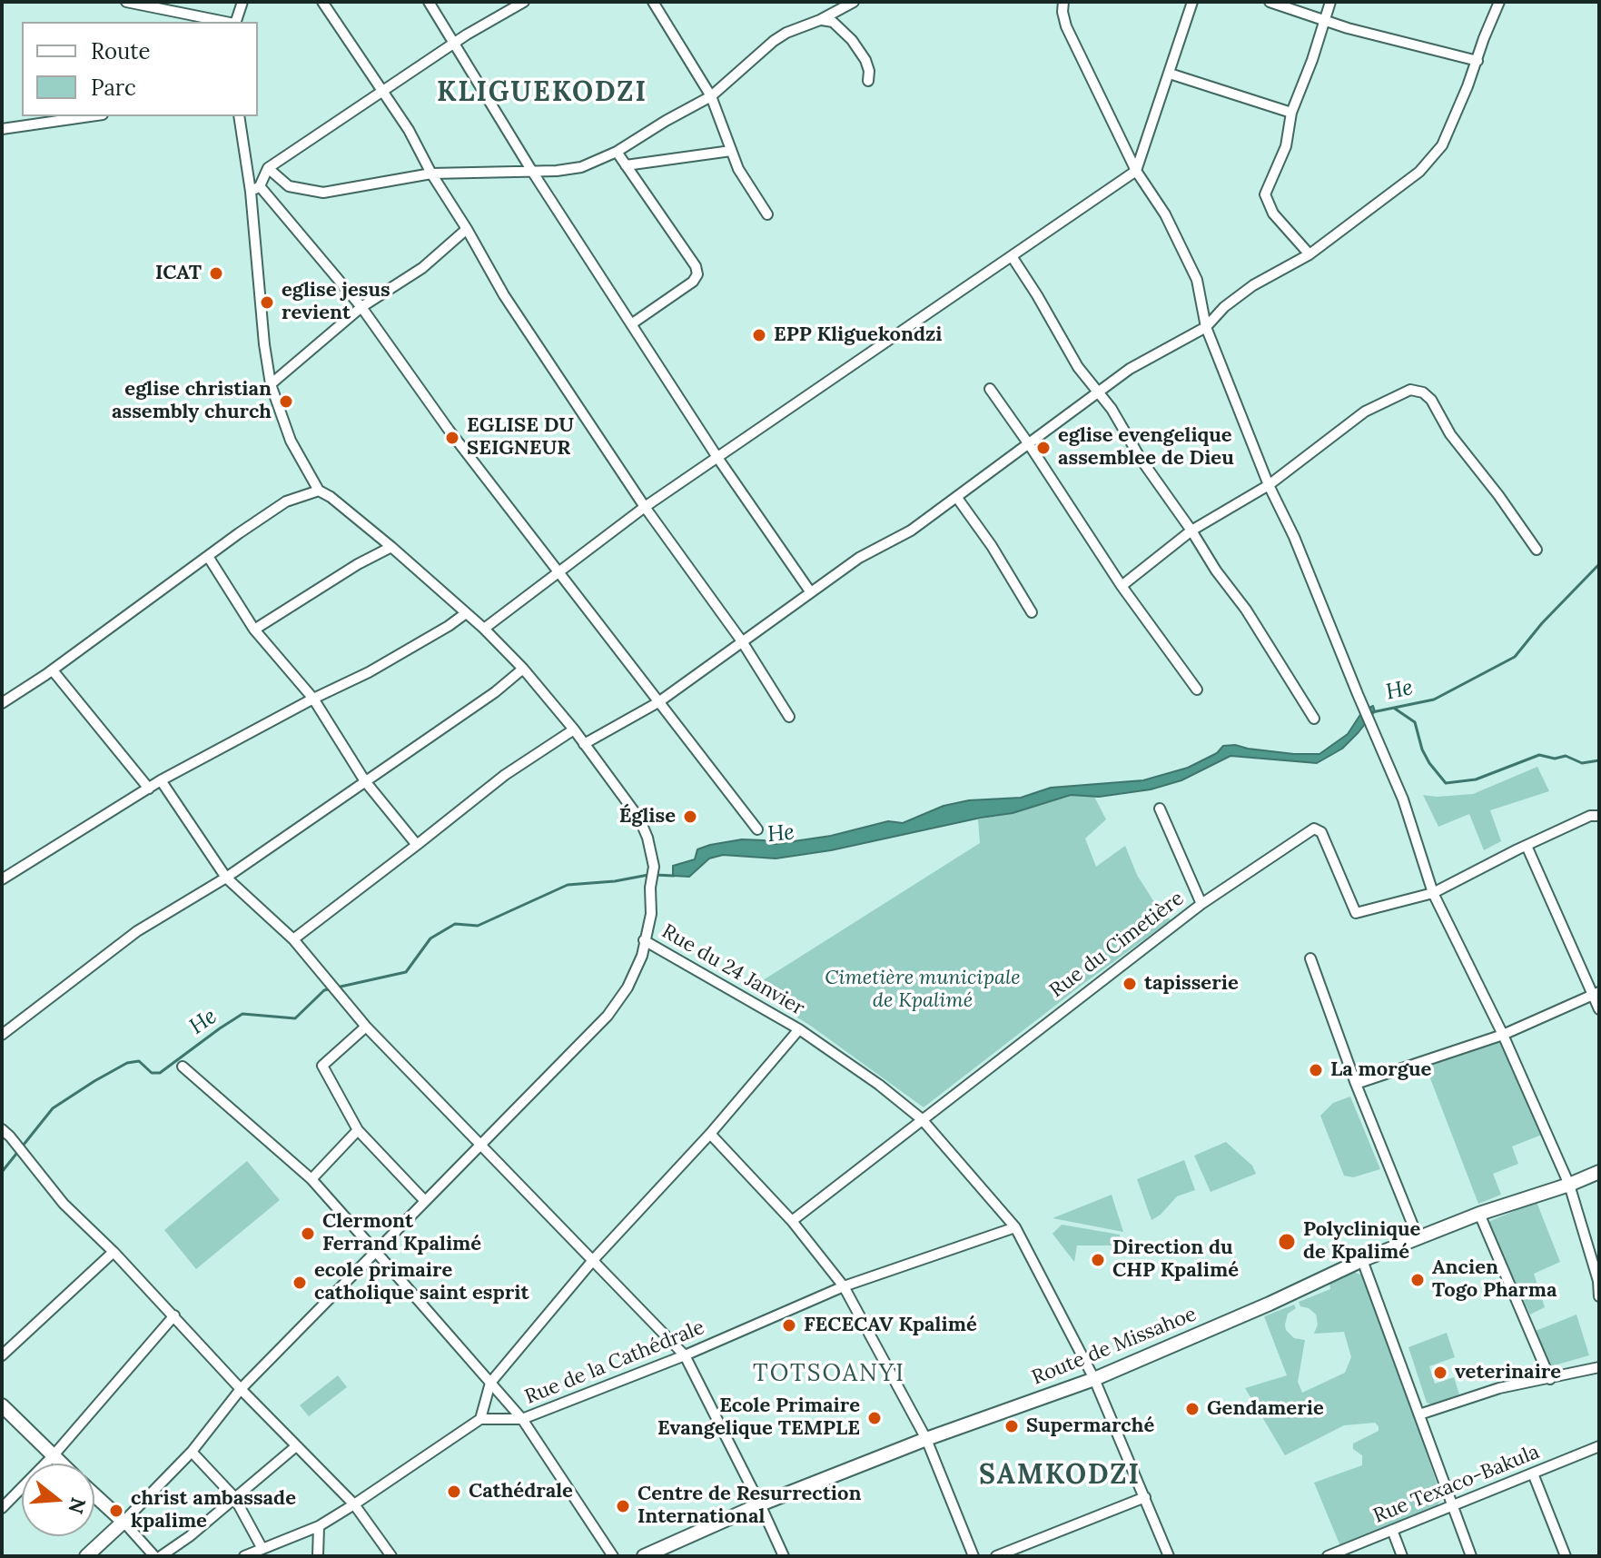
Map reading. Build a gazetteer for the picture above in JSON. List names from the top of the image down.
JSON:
{
  "streets": {
    "main road": ["Route de Missahoe"],
    "street": [
      "Rue du Cimetière",
      "Rue du 24 Janvier",
      "Rue de la Cathédrale",
      "Rue Texaco-Bakula"
    ]
  },
  "crossings": [
    ["Rue du Cimetière", "Rue du 24 Janvier"],
    ["Rue du 24 Janvier", "Route de Missahoe"],
    ["Rue du 24 Janvier", "Rue de la Cathédrale"]
  ],
  "districts": ["KLIGUEKODZI", "TOTSOANYI", "SAMKODZI"],
  "water": ["He"],
  "parks": ["Cimetière municipale de Kpalimé"],
  "places": [
    "ICAT",
    "eglise jesus revient",
    "EPP Kliguekondzi",
    "eglise christian assembly church",
    "EGLISE DU SEIGNEUR",
    "eglise evengelique assemblee de Dieu",
    "Église",
    "tapisserie",
    "La morgue",
    "Clermont Ferrand Kpalimé",
    "Polyclinique de Kpalimé",
    "Direction du CHP Kpalimé",
    "Ancien Togo Pharma",
    "ecole primaire catholique saint esprit",
    "FECECAV Kpalimé",
    "veterinaire",
    "Gendamerie",
    "Ecole Primaire Evangelique TEMPLE",
    "Supermarché",
    "Cathédrale",
    "Centre de Resurrection International",
    "christ ambassade kpalime"
  ],
  "legend": ["Route", "Parc"],
  "north": "right"
}
